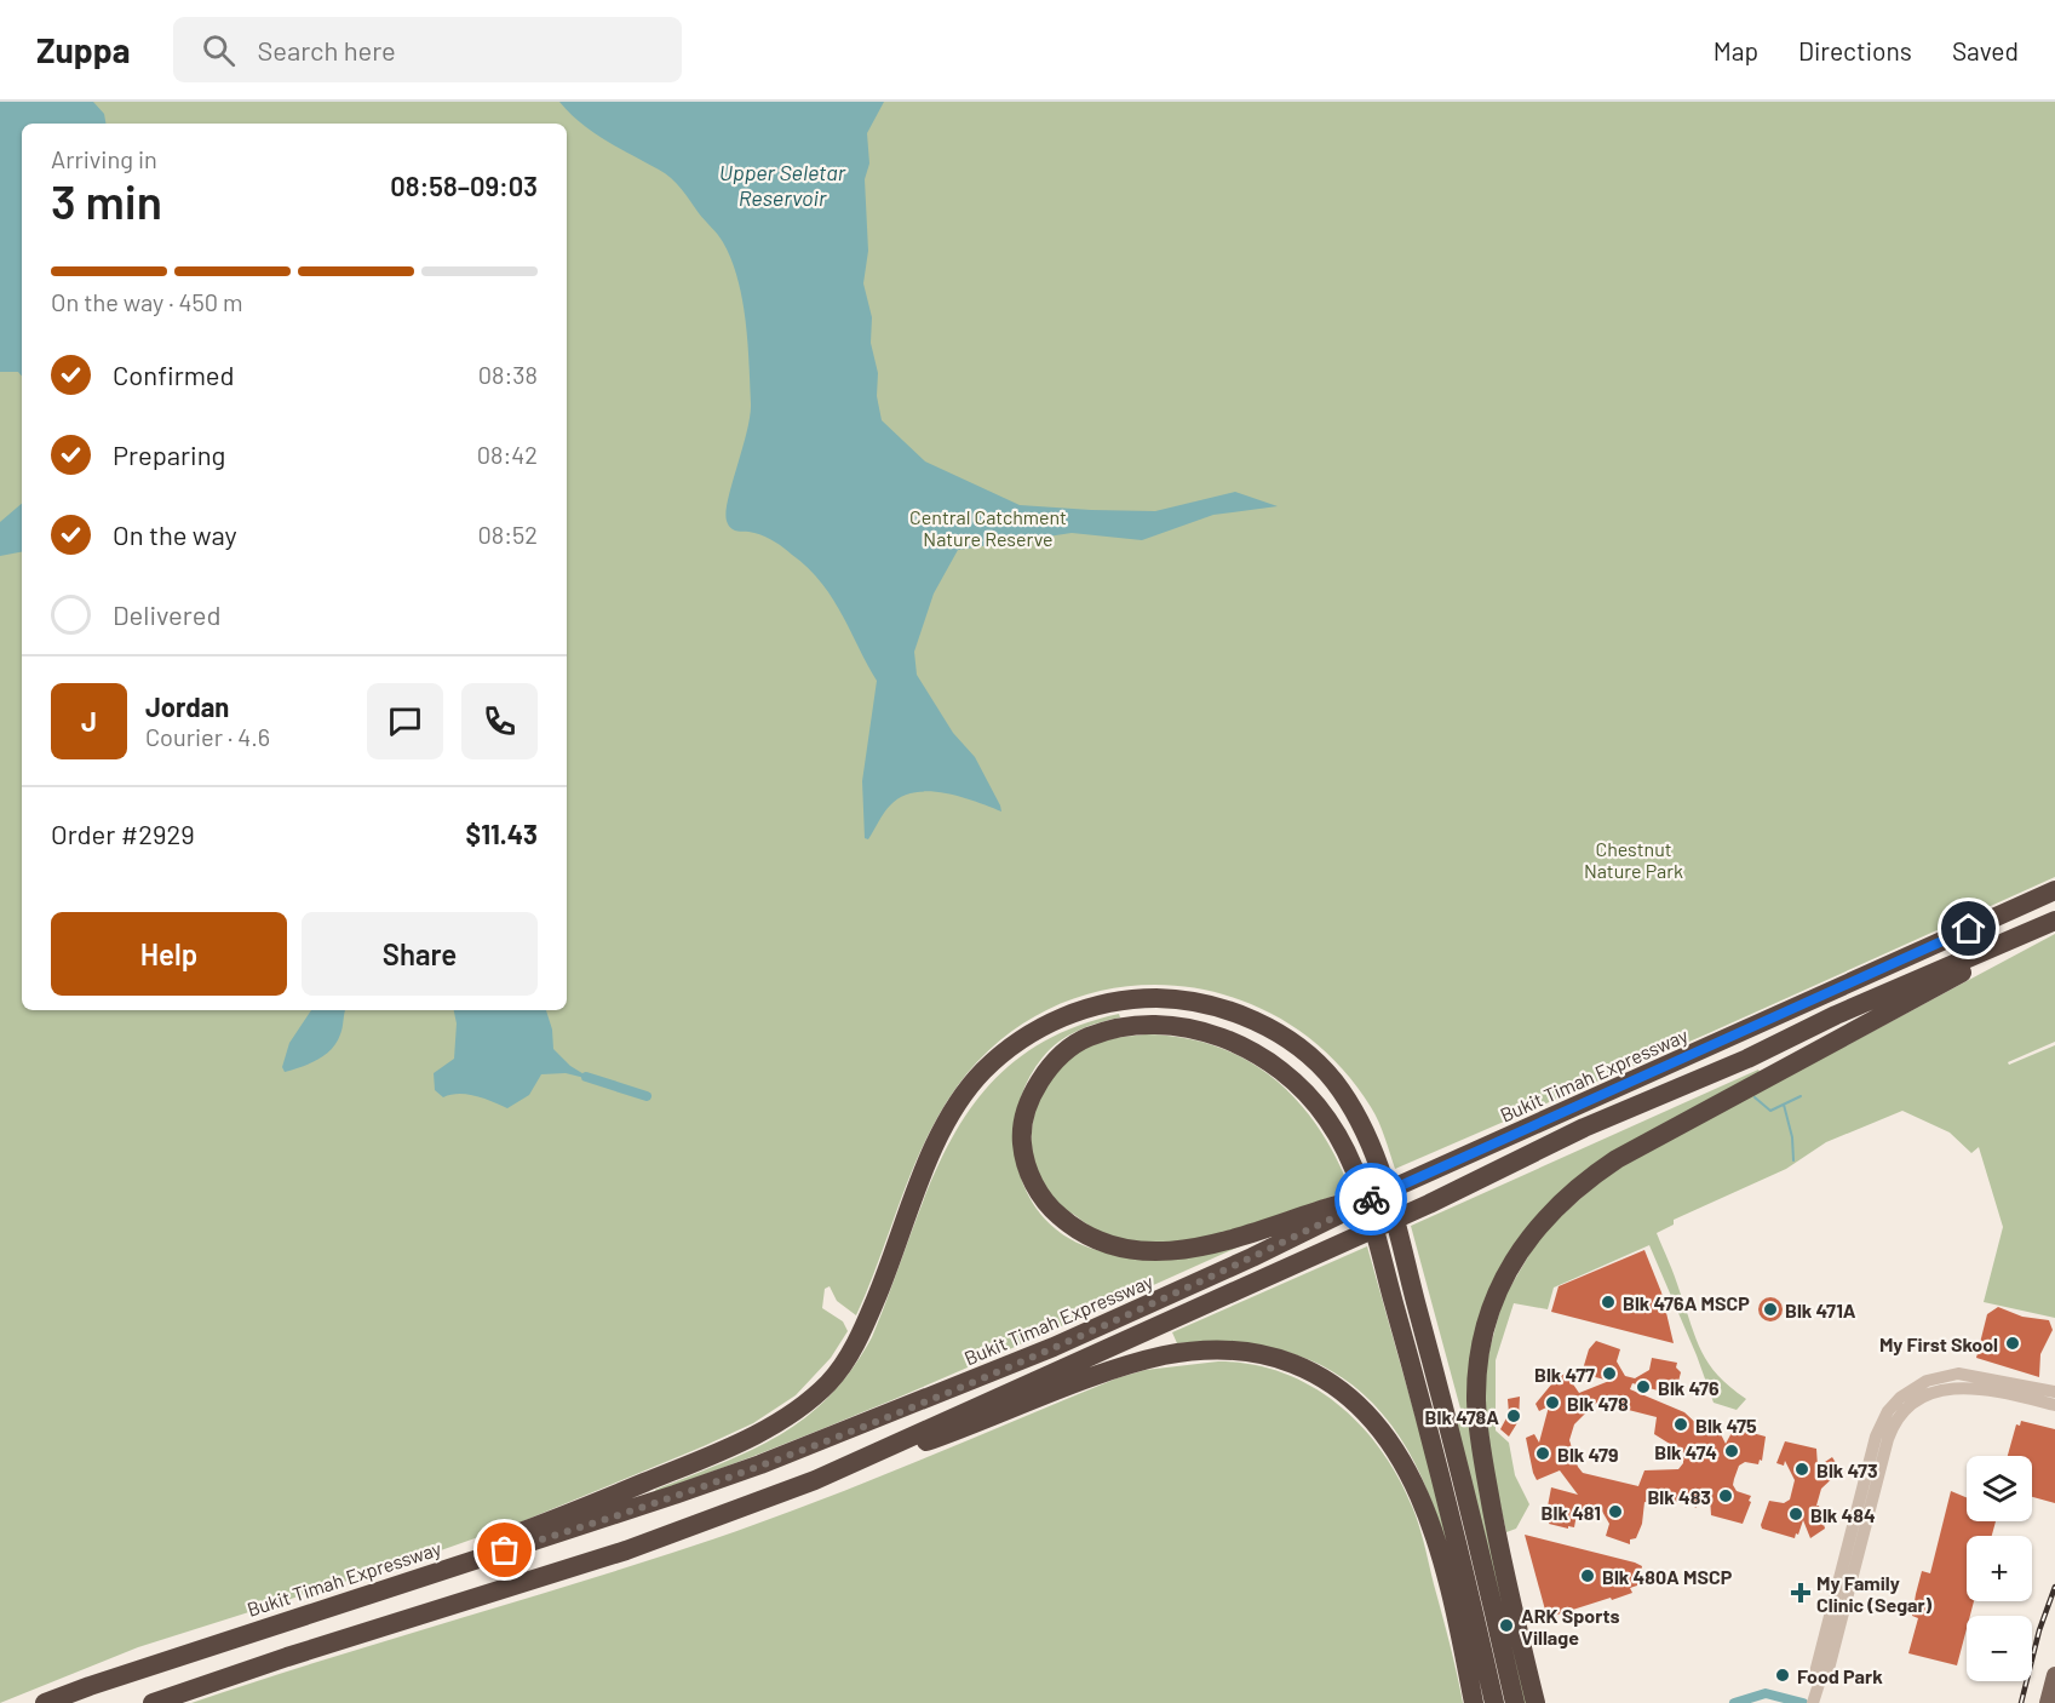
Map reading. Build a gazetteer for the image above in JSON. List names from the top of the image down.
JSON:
{
  "streets": {
    "highway": ["Bukit Timah Expressway"]
  },
  "water": ["Upper Seletar Reservoir"],
  "parks": ["Central Catchment Nature Reserve", "Chestnut Nature Park"],
  "places": {
    "other": [
      "Blk 476A MSCP",
      "Blk 471A",
      "My First Skool",
      "Blk 477",
      "Blk 476",
      "Blk 478",
      "Blk 478A",
      "Blk 475",
      "Blk 474",
      "Blk 479",
      "Blk 473",
      "Blk 483",
      "Blk 481",
      "Blk 484",
      "Blk 480A MSCP",
      "ARK Sports Village",
      "Food Park"
    ],
    "health": ["My Family Clinic (Segar)"]
  },
  "page": {
    "header": "Zuppa",
    "search": "Search here",
    "nav": ["Map", "Directions", "Saved"],
    "heading": ["3 min", "Arriving in", "08:58–09:03"],
    "panel": [
      "Jordan",
      "Courier · 4.6",
      "Order #2929",
      "$11.43"
    ],
    "bar": "On the way · 450 m",
    "list": [
      ["Confirmed", "08:38"],
      ["Preparing", "08:42"],
      ["On the way", "08:52"],
      "Delivered"
    ],
    "round": "J",
    "buttons": ["Help", "Share"],
    "map_buttons": ["+", "−"]
  }
}
